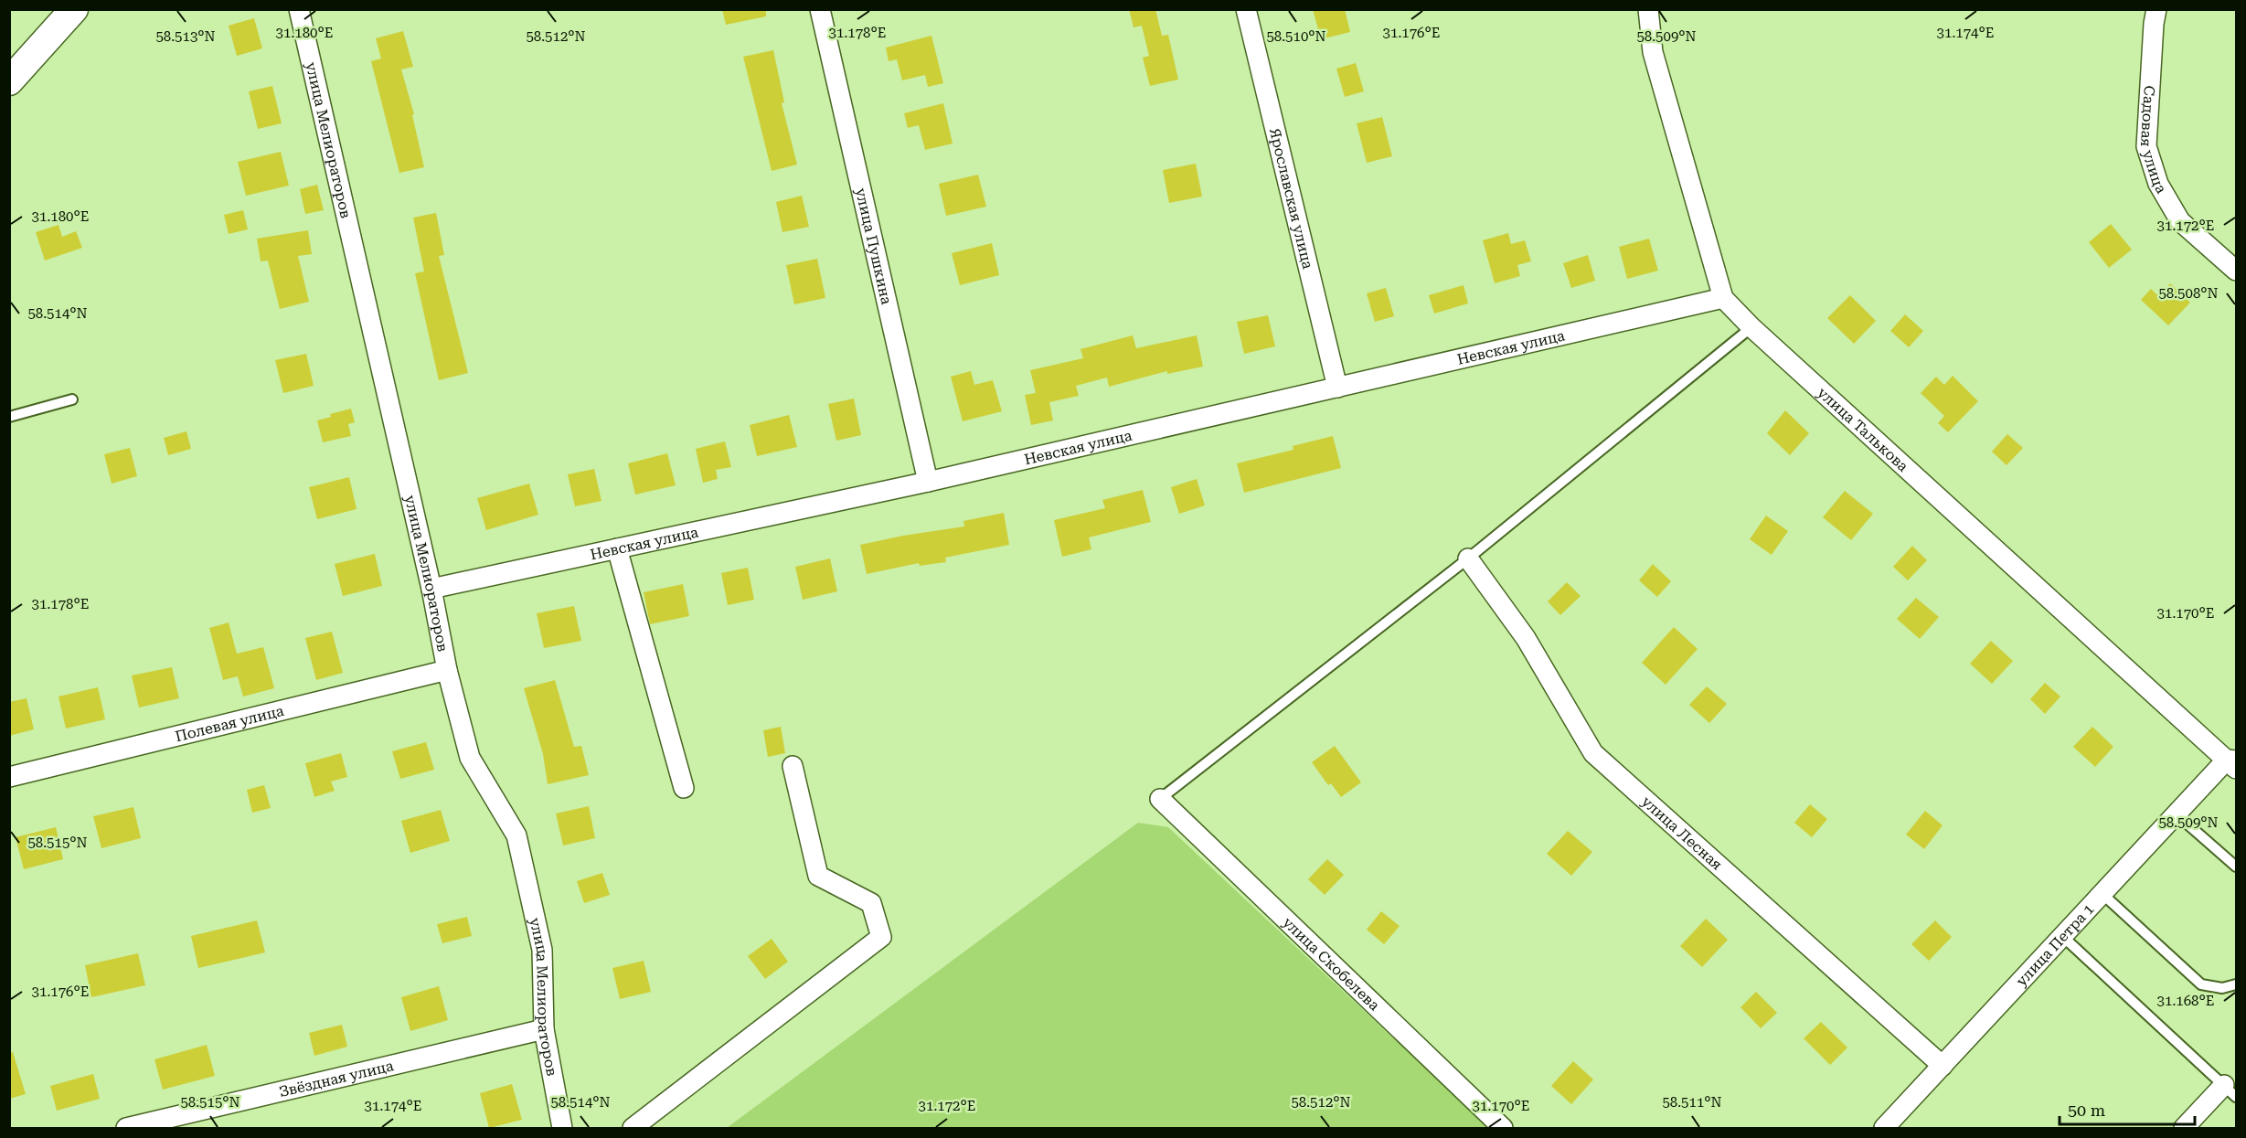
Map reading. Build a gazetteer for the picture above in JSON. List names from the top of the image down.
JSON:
{
  "streets": {
    "street": [
      "Садовая улица",
      "улица Мелиораторов",
      "Ярославская улица",
      "улица Пушкина",
      "Невская улица",
      "улица Талькова",
      "Полевая улица",
      "улица Лесная",
      "улица Петра 1",
      "улица Скобелева",
      "Звёздная улица"
    ]
  },
  "crossings": [
    ["улица Мелиораторов", "Невская улица"],
    ["улица Мелиораторов", "Полевая улица"],
    ["улица Мелиораторов", "Звёздная улица"],
    ["Ярославская улица", "Невская улица"],
    ["улица Пушкина", "Невская улица"],
    ["Невская улица", "улица Талькова"],
    ["улица Талькова", "улица Петра 1"],
    ["улица Лесная", "улица Петра 1"]
  ],
  "scale_bar": "50 m",
  "coordinates": [
    "31.180°E",
    "31.178°E",
    "31.176°E",
    "31.174°E",
    "58.513°N",
    "58.512°N",
    "58.510°N",
    "58.509°N",
    "31.172°E",
    "58.508°N",
    "58.514°N",
    "31.170°E",
    "58.515°N",
    "31.168°E",
    "58.511°N"
  ]
}
